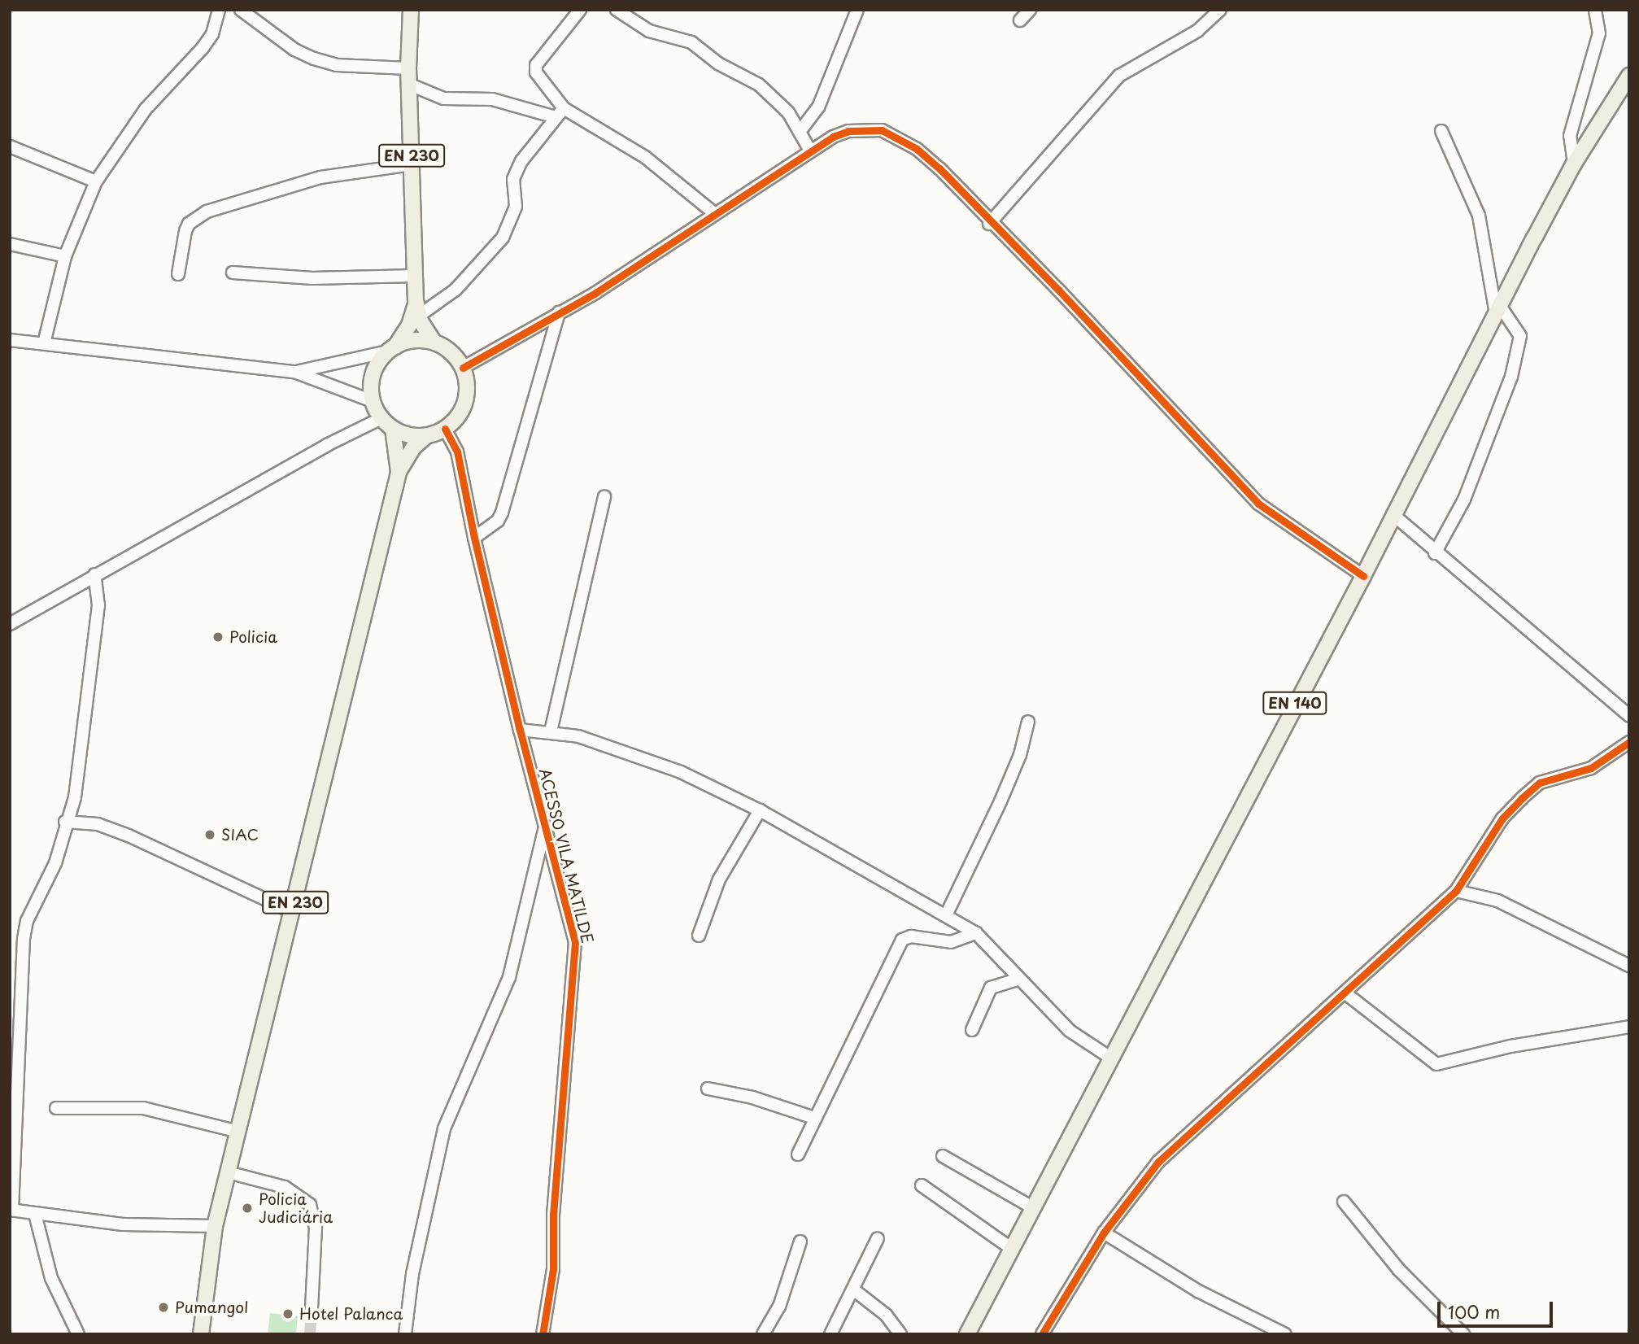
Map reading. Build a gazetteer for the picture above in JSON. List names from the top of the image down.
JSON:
{
  "streets": {
    "main road": ["EN 230", "EN 140"],
    "street": ["ACESSO VILA MATILDE"]
  },
  "crossings": [
    ["EN 230", "ACESSO VILA MATILDE"]
  ],
  "places": [
    "Policia",
    "SIAC",
    "Policia Judiciária",
    "Pumangol",
    "Hotel Palanca"
  ],
  "scale_bar": "100 m"
}
